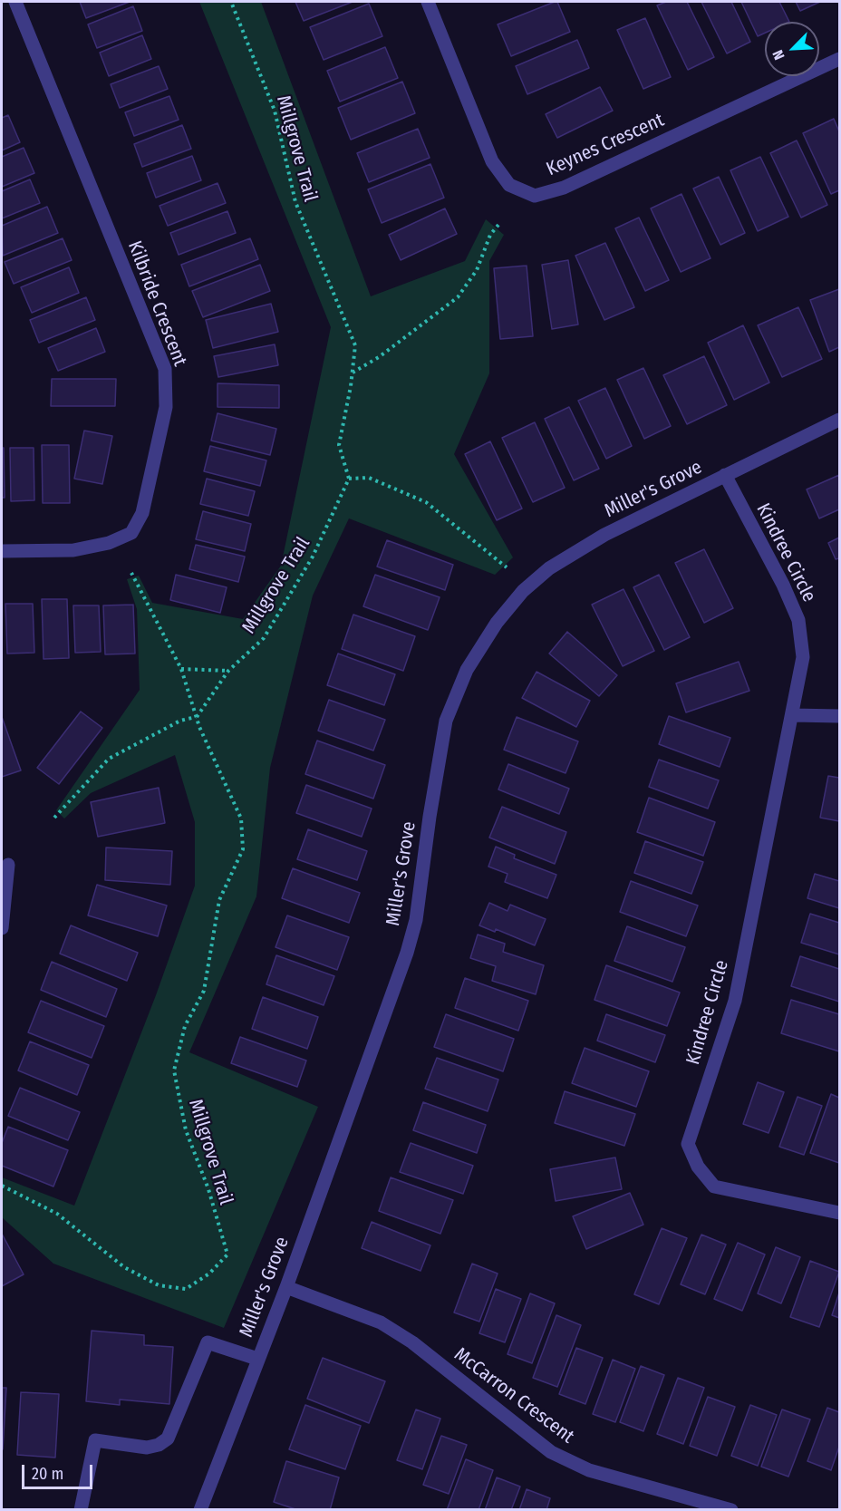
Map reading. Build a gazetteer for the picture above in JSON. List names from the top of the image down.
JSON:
{
  "streets": {
    "street": [
      "Keynes Crescent",
      "Kilbride Crescent",
      "Miller's Grove",
      "Kindree Circle",
      "McCarron Crescent"
    ],
    "path": ["Millgrove Trail"]
  },
  "crossings": [
    ["Miller's Grove", "Kindree Circle"],
    ["Miller's Grove", "McCarron Crescent"]
  ],
  "scale_bar": "20 m",
  "north": "bottom left"
}
